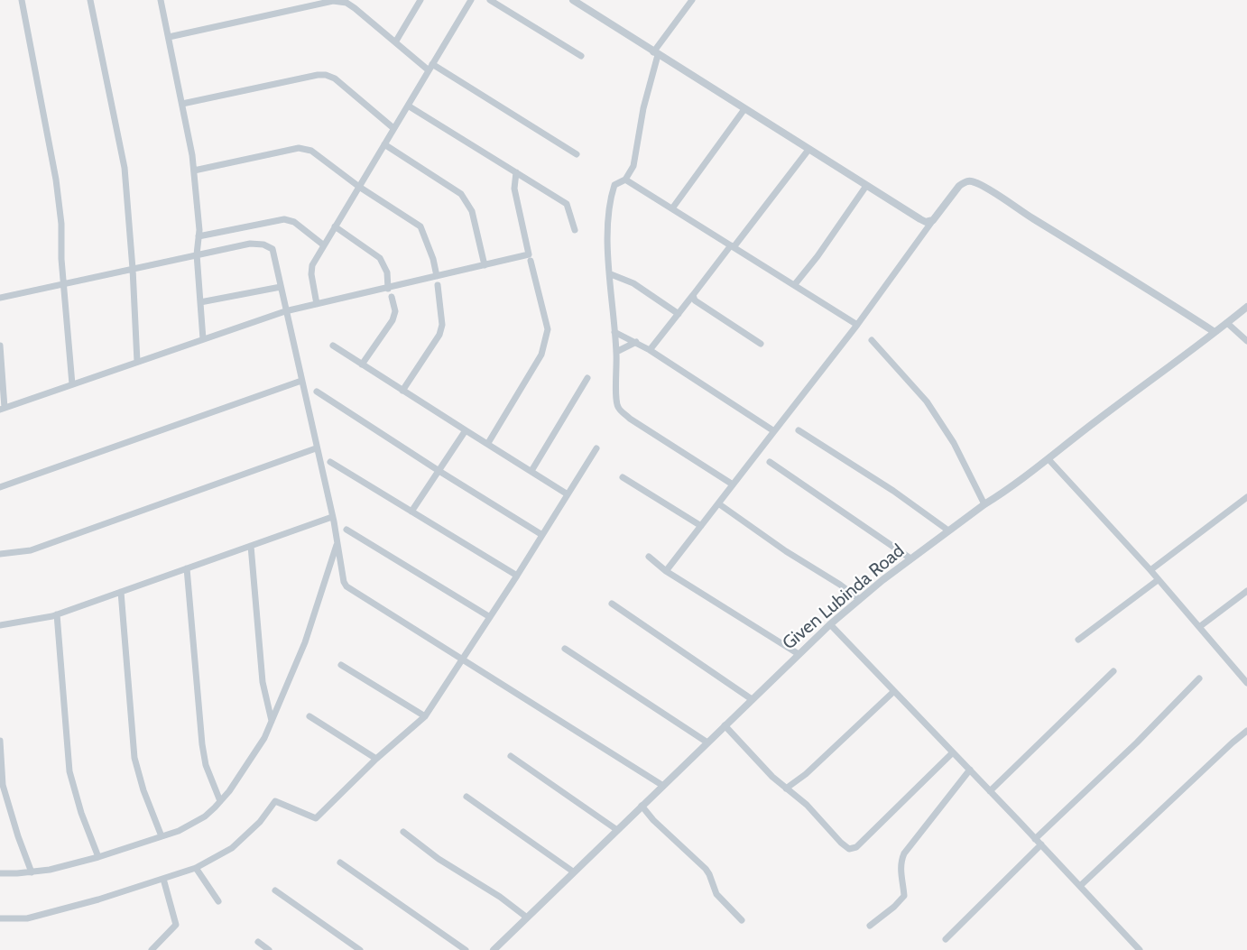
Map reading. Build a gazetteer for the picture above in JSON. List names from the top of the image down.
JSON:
{
  "streets": {
    "street": ["Given Lubinda Road"]
  }
}
